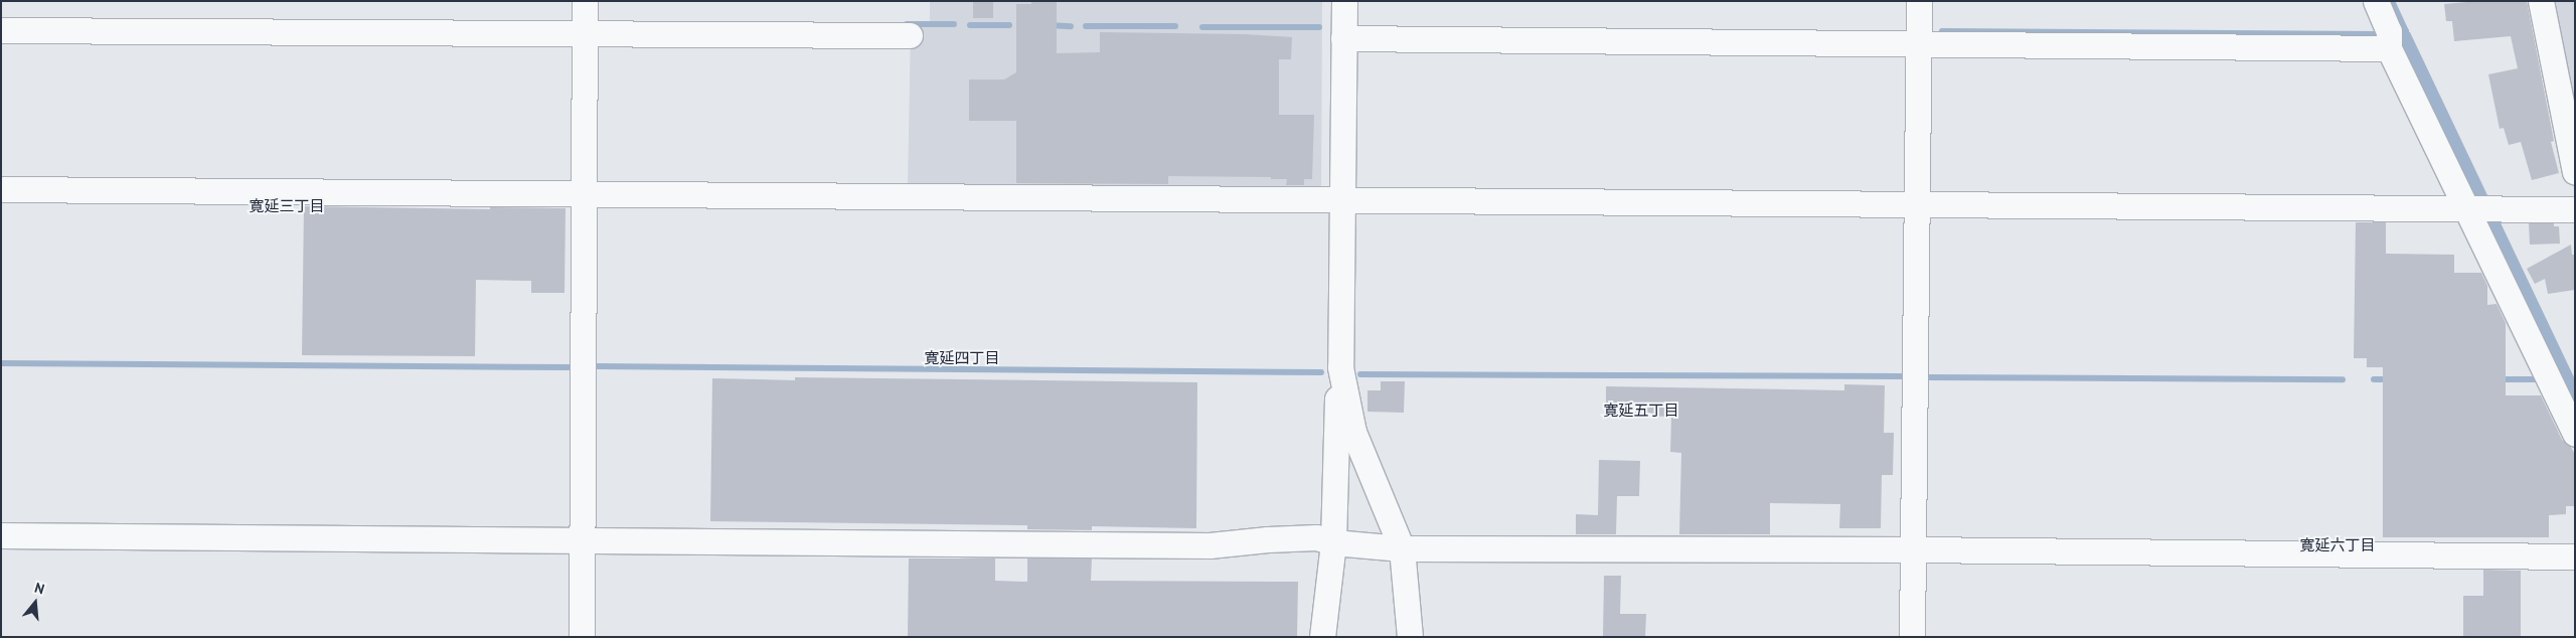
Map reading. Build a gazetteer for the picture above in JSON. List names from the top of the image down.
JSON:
{
  "districts": [
    "寛延三丁目",
    "寛延四丁目",
    "寛延五丁目",
    "寛延六丁目"
  ],
  "north": "top"
}
